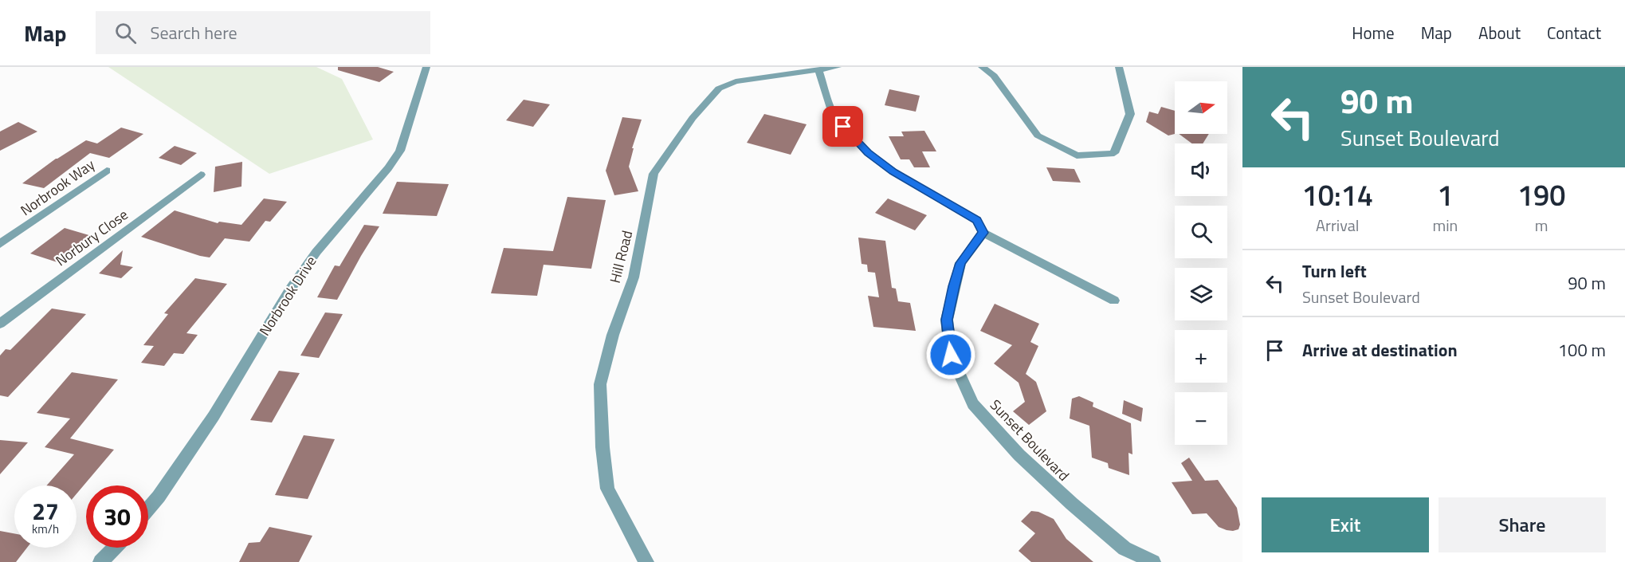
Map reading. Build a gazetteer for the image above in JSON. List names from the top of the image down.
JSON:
{
  "streets": {
    "street": [
      "Norbrook Way",
      "Norbury Close",
      "Hill Road",
      "Norbrook Drive",
      "Sunset Boulevard"
    ]
  },
  "north": "right",
  "page": {
    "header": "Map",
    "search": "Search here",
    "nav": [
      "Home",
      "Map",
      "About",
      "Contact"
    ],
    "turn": ["90 m", "Sunset Boulevard"],
    "map_buttons": ["+", "−"],
    "eta": [
      "10:14",
      "Arrival",
      "1",
      "min",
      "190",
      "m"
    ],
    "list": [
      {
        "name": "Turn left",
        "note": "Sunset Boulevard",
        "value": "90 m"
      },
      {
        "name": "Arrive at destination",
        "value": "100 m"
      }
    ],
    "speed": "27 km/h",
    "limit": "30",
    "buttons": ["Exit", "Share"]
  }
}
